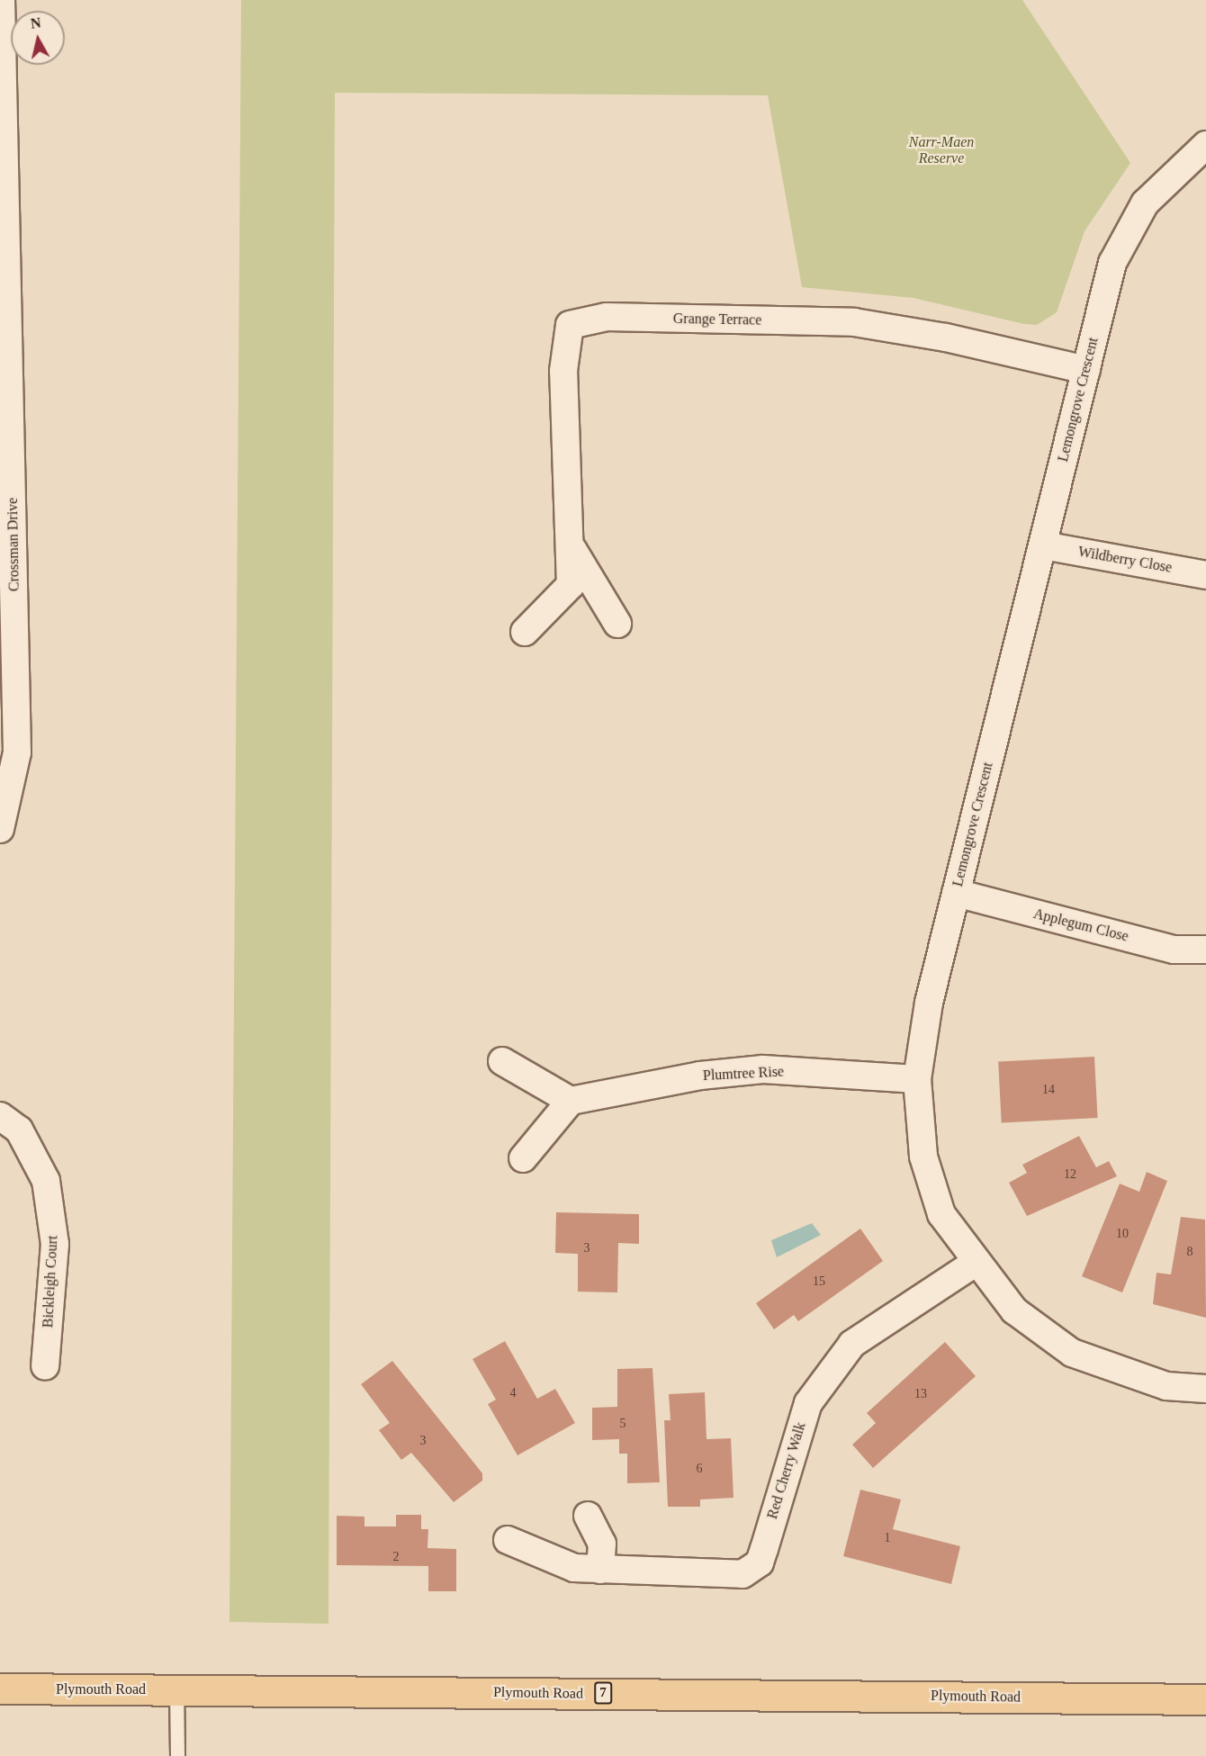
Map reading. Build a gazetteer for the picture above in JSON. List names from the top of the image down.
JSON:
{
  "streets": {
    "main road": ["Plymouth Road", "7"],
    "street": [
      "Grange Terrace",
      "Lemongrove Crescent",
      "Crossman Drive",
      "Wildberry Close",
      "Applegum Close",
      "Plumtree Rise",
      "Bickleigh Court",
      "Red Cherry Walk"
    ]
  },
  "crossings": [
    ["Grange Terrace", "Lemongrove Crescent"],
    ["Lemongrove Crescent", "Wildberry Close"],
    ["Lemongrove Crescent", "Applegum Close"],
    ["Lemongrove Crescent", "Plumtree Rise"],
    ["Lemongrove Crescent", "Red Cherry Walk"]
  ],
  "parks": ["Narr-Maen Reserve"],
  "house_numbers": [
    "14",
    "12",
    "10",
    "3",
    "8",
    "15",
    "4",
    "13",
    "5",
    "3",
    "6",
    "1",
    "2"
  ],
  "north": "top"
}
